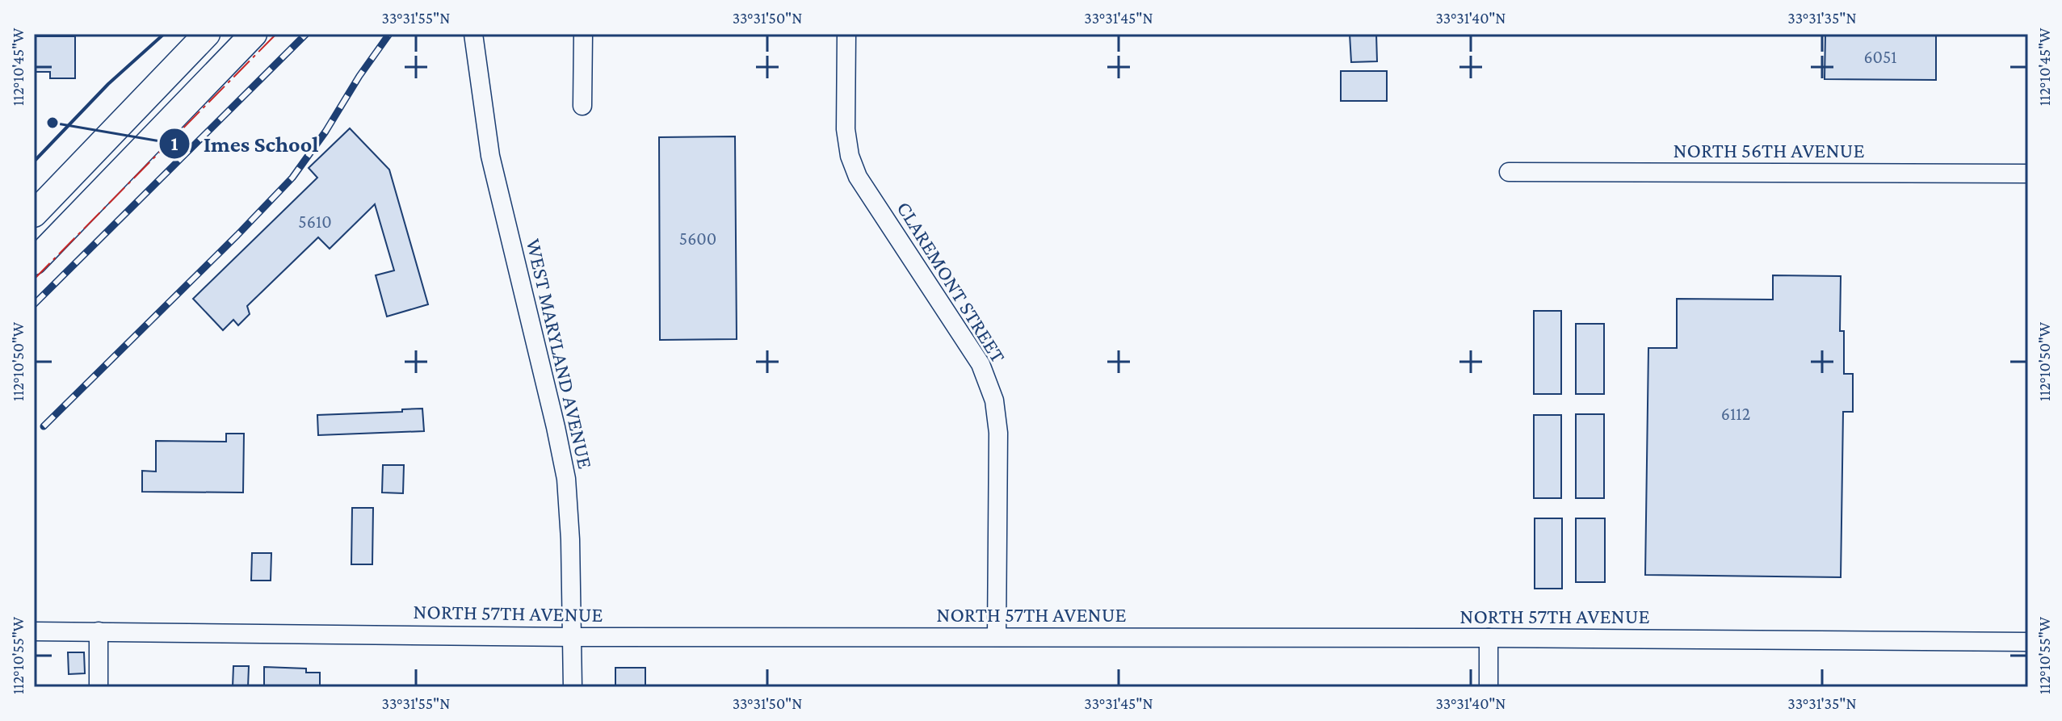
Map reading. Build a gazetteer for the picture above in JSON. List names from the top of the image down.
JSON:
{
  "streets": {
    "street": [
      "NORTH 56TH AVENUE",
      "CLAREMONT STREET",
      "WEST MARYLAND AVENUE",
      "NORTH 57TH AVENUE"
    ]
  },
  "crossings": [
    ["CLAREMONT STREET", "NORTH 57TH AVENUE"],
    ["WEST MARYLAND AVENUE", "NORTH 57TH AVENUE"]
  ],
  "places": ["Imes School"],
  "house_numbers": [
    "6051",
    "5610",
    "5600",
    "6112"
  ],
  "coordinates": [
    "33°31'55\"N",
    "33°31'50\"N",
    "33°31'45\"N",
    "33°31'40\"N",
    "33°31'35\"N",
    "112°10'45\"W",
    "112°10'50\"W",
    "112°10'55\"W"
  ]
}
